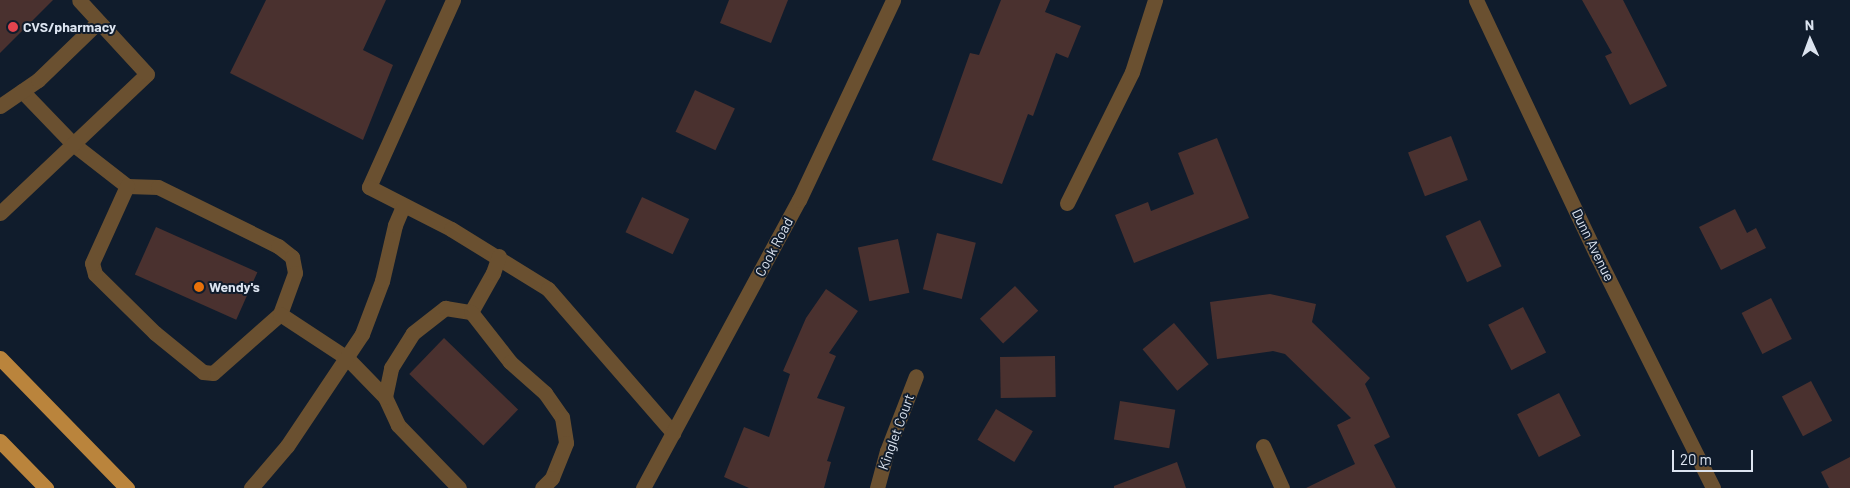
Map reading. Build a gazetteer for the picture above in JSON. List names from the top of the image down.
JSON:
{
  "streets": {
    "street": ["Dunn Avenue", "Cook Road", "Kinglet Court"]
  },
  "places": ["CVS/pharmacy", "Wendy's"],
  "scale_bar": "20 m",
  "north": "top"
}
